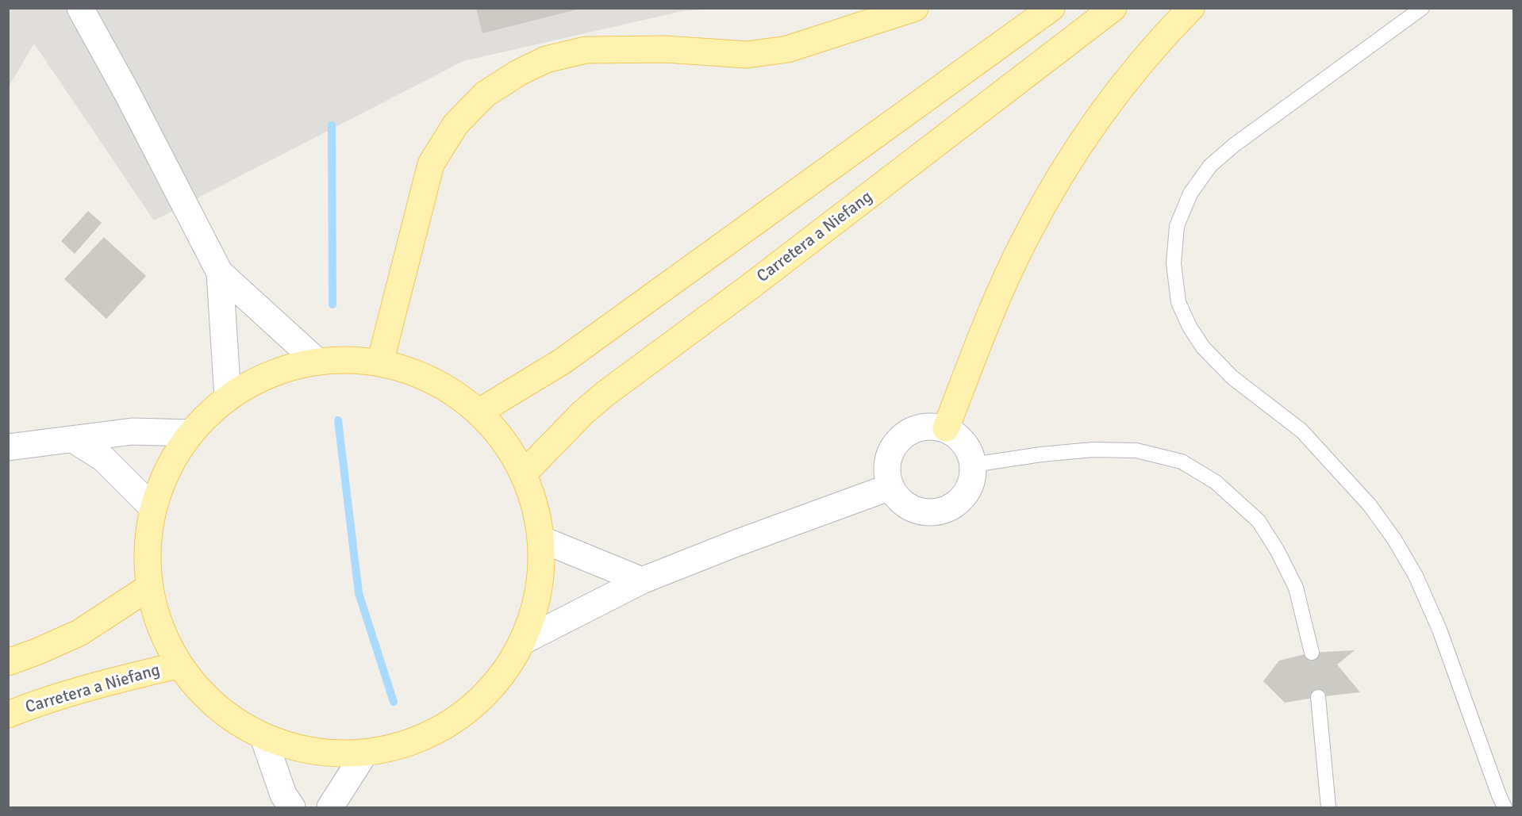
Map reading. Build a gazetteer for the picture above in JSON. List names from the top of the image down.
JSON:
{
  "streets": {
    "main road": ["Carretera a Niefang"]
  }
}
